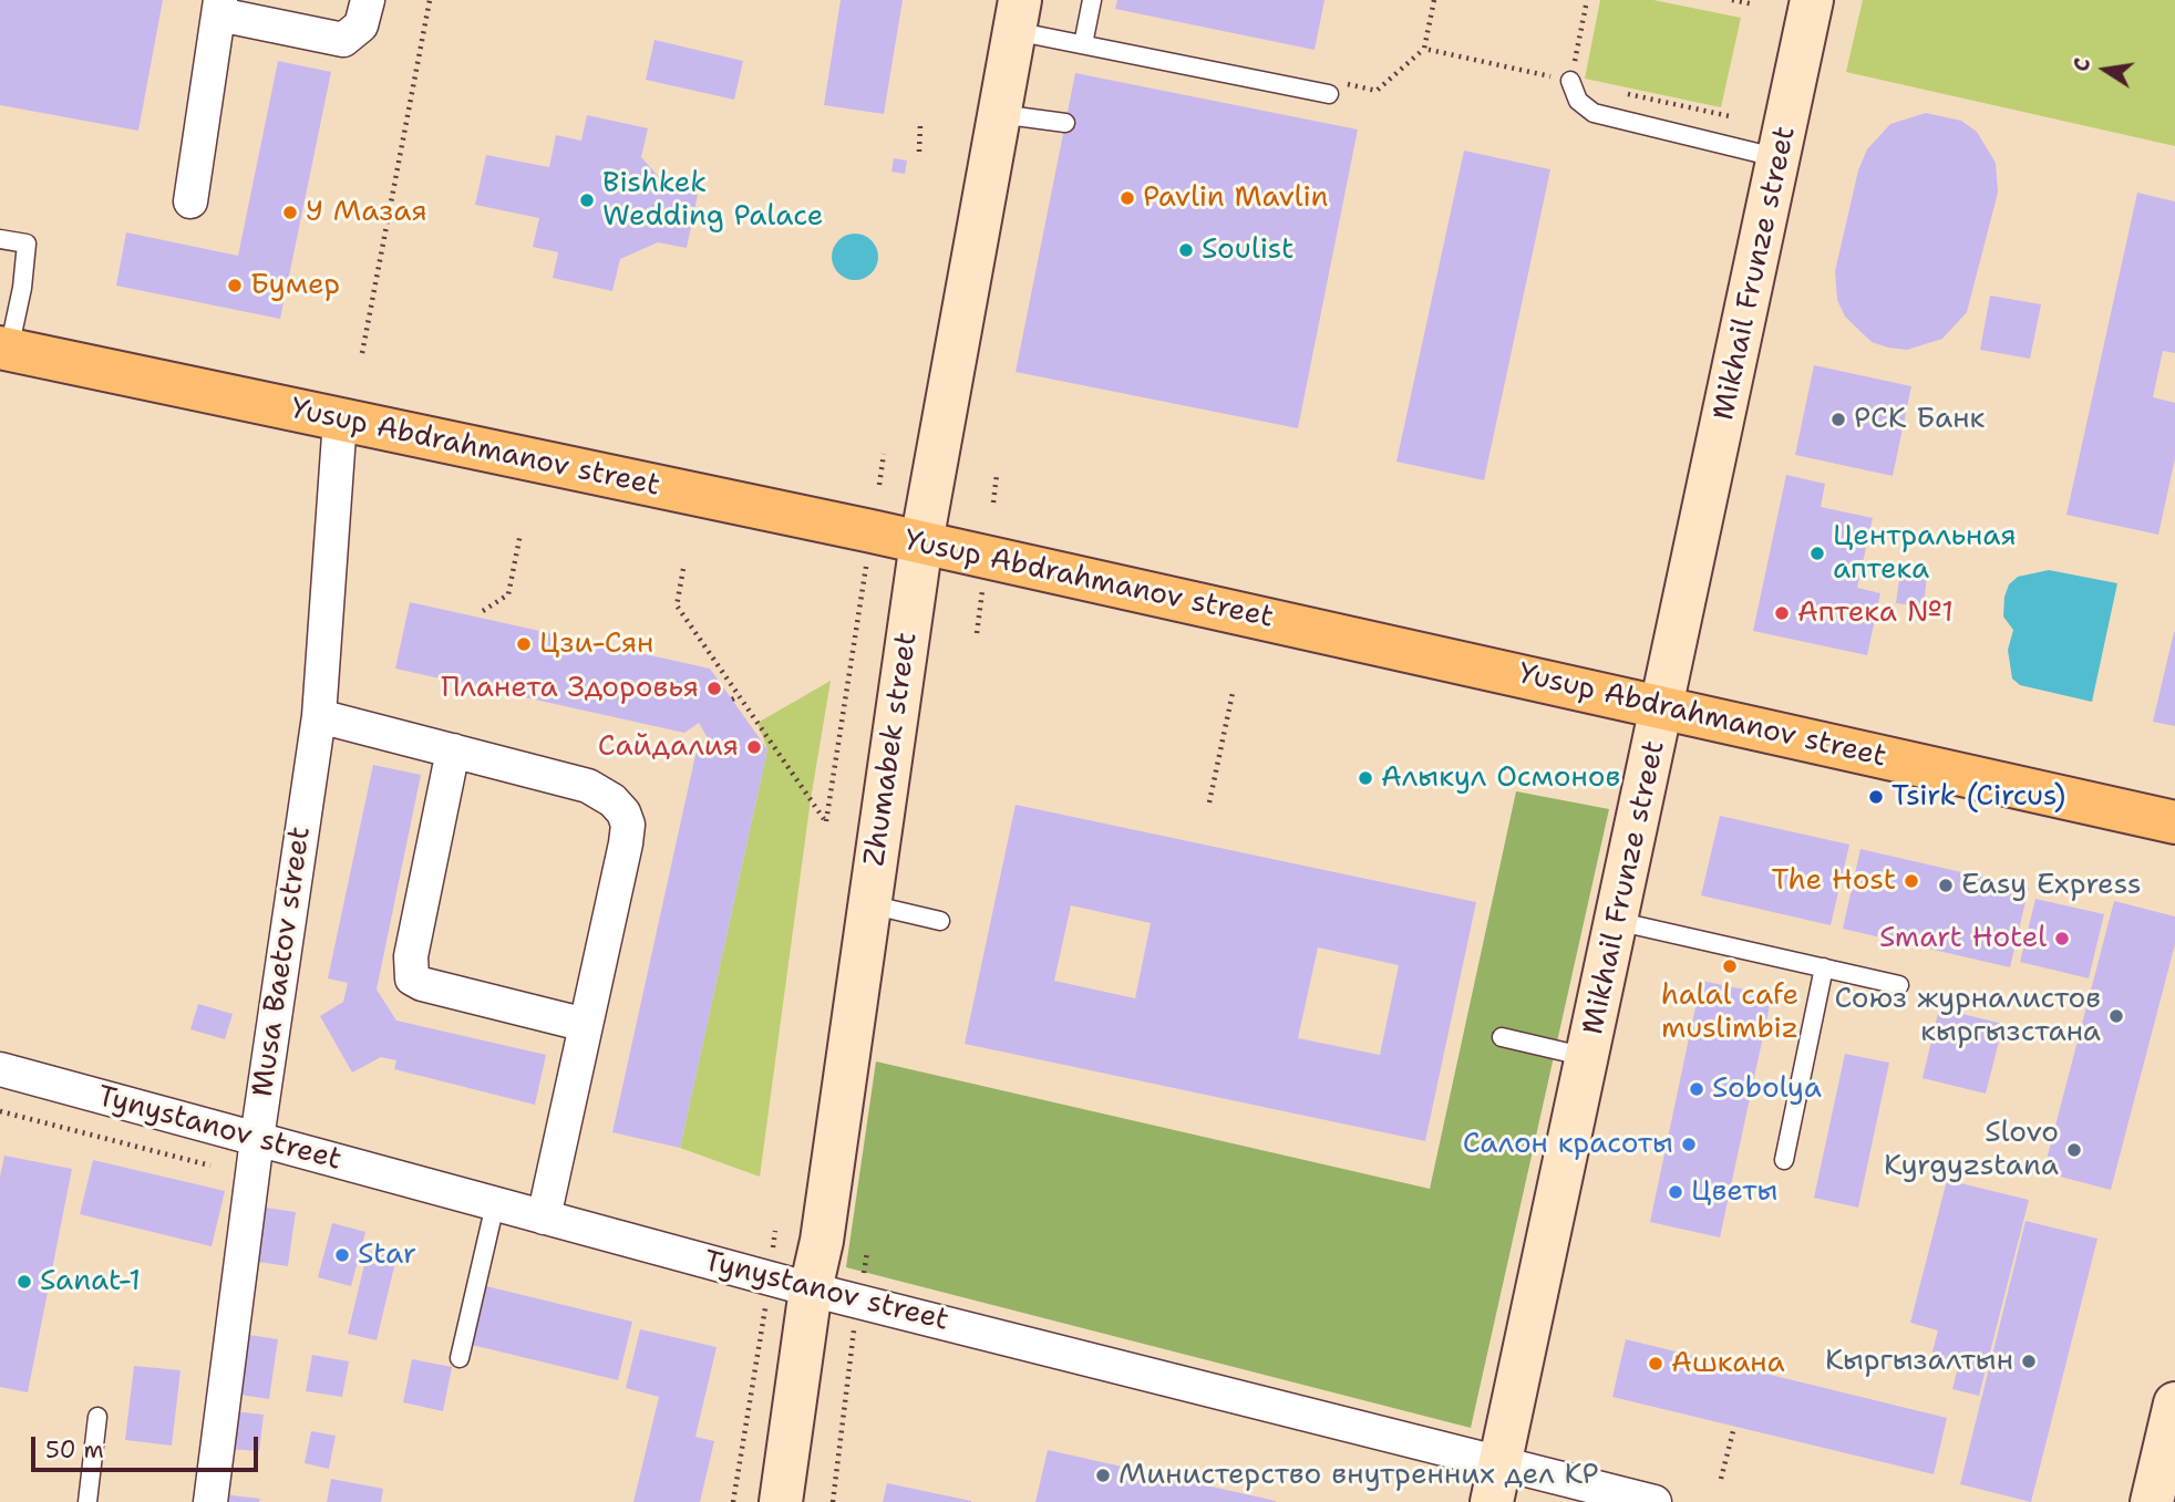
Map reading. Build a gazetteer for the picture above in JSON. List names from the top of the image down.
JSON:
{
  "streets": {
    "main road": ["Yusup Abdrahmanov street"],
    "street": [
      "Mikhail Frunze street",
      "Zhumabek street",
      "Musa Baetov street",
      "Tynystanov street"
    ]
  },
  "crossings": [
    ["Mikhail Frunze street", "Yusup Abdrahmanov street"],
    ["Mikhail Frunze street", "Tynystanov street"],
    ["Yusup Abdrahmanov street", "Zhumabek street"],
    ["Yusup Abdrahmanov street", "Musa Baetov street"],
    ["Zhumabek street", "Tynystanov street"],
    ["Musa Baetov street", "Tynystanov street"]
  ],
  "places": [
    "Pavlin Mavlin",
    "Bishkek Wedding Palace",
    "У Мазая",
    "Soulist",
    "Бумер",
    "РСК Банк",
    "Центральная аптека",
    "Аптека №1",
    "Цзи-Сян",
    "Планета Здоровья",
    "Сайдалия",
    "Алыкул Осмонов",
    "Tsirk (Circus)",
    "The Host",
    "Easy Express",
    "Smart Hotel",
    "halal cafe muslimbiz",
    "Союз журналистов кыргызстана",
    "Sobolya",
    "Салон красоты",
    "Slovo Kyrgyzstana",
    "Цветы",
    "Star",
    "Sanat-1",
    "Кыргызалтын",
    "Ашкана",
    "Министерство внутренних дел КР"
  ],
  "scale_bar": "50 m",
  "north": "left"
}
